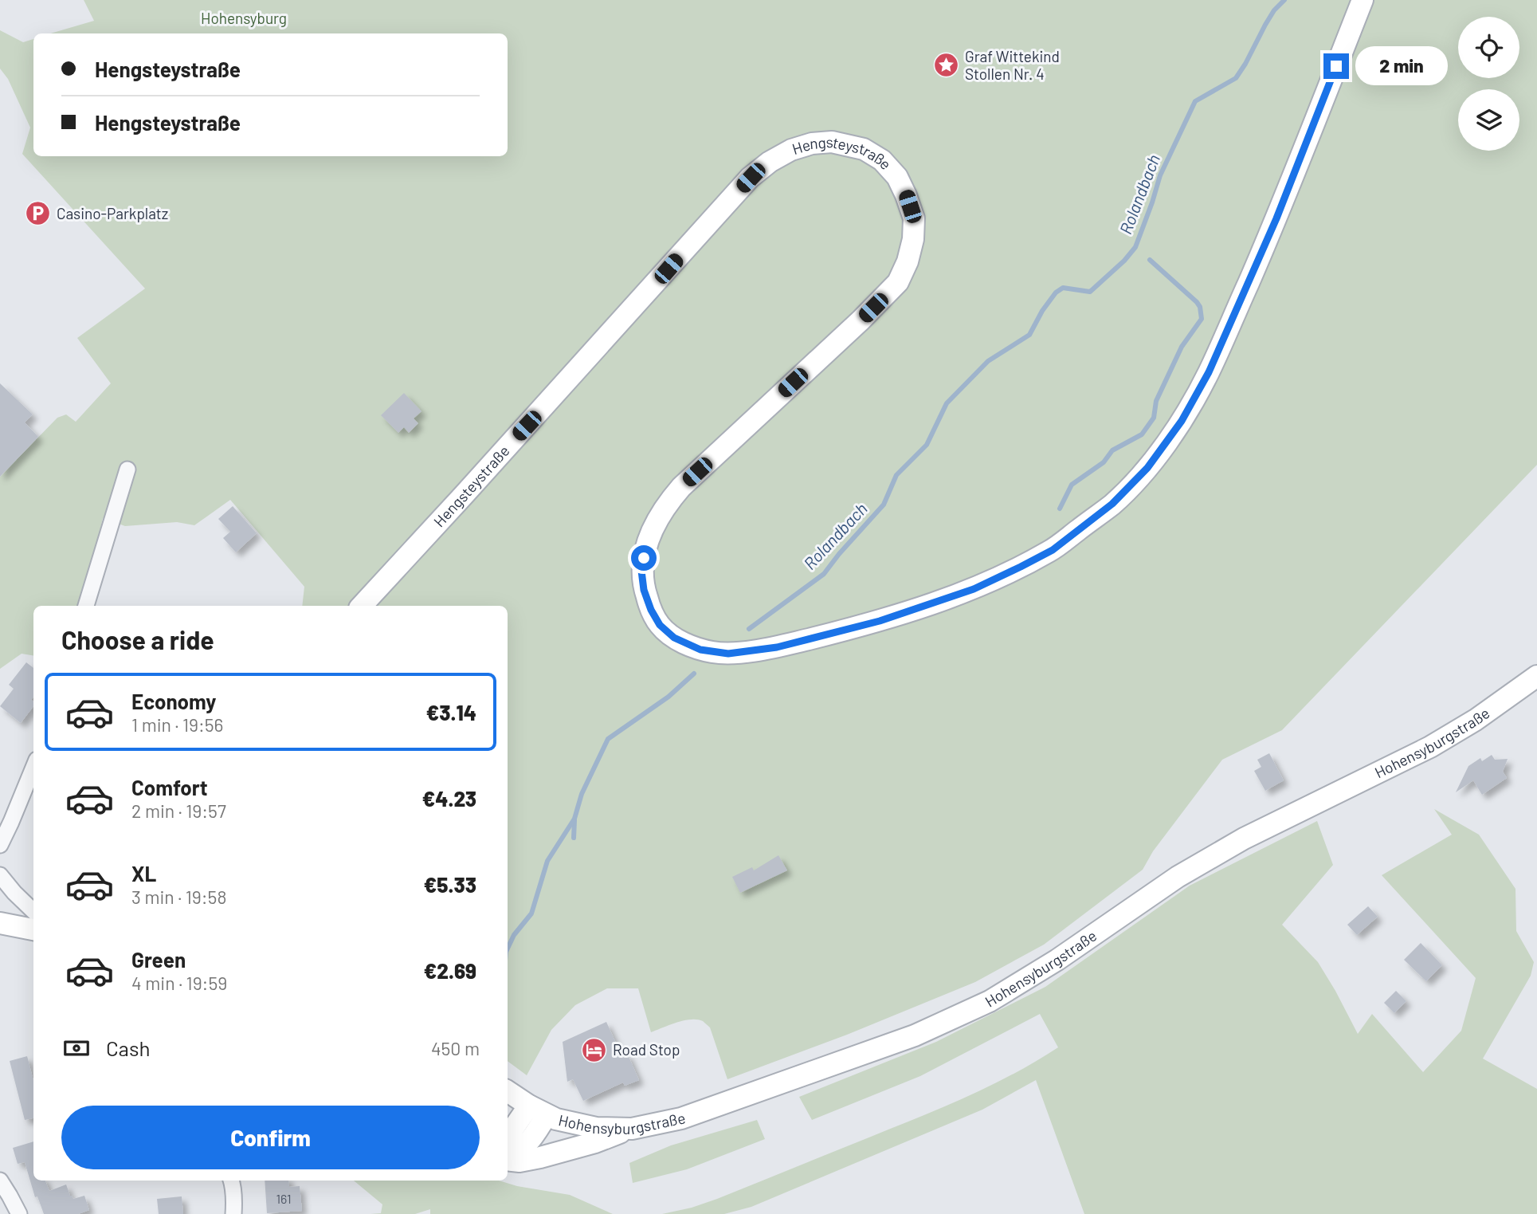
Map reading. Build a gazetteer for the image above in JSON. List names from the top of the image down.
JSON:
{
  "streets": {
    "main road": ["Hengsteystraße", "Hohensyburgstraße"]
  },
  "water": ["Rolandbach"],
  "parks": ["Hohensyburg"],
  "places": {
    "place": ["Graf Wittekind Stollen Nr. 4"],
    "parking": ["Casino-Parkplatz"],
    "hotel": ["Road Stop"]
  },
  "house_numbers": ["161"],
  "page": {
    "banner": ["Hengsteystraße", "Hengsteystraße"],
    "bubble": "2 min",
    "heading": "Choose a ride",
    "list": [
      {
        "name": "Economy",
        "note": "1 min · 19:56",
        "value": "€3.14"
      },
      {
        "name": "Comfort",
        "note": "2 min · 19:57",
        "value": "€4.23"
      },
      {
        "name": "XL",
        "note": "3 min · 19:58",
        "value": "€5.33"
      },
      {
        "name": "Green",
        "note": "4 min · 19:59",
        "value": "€2.69"
      }
    ],
    "pay": ["Cash", "450 m"],
    "buttons": "Confirm"
  }
}
